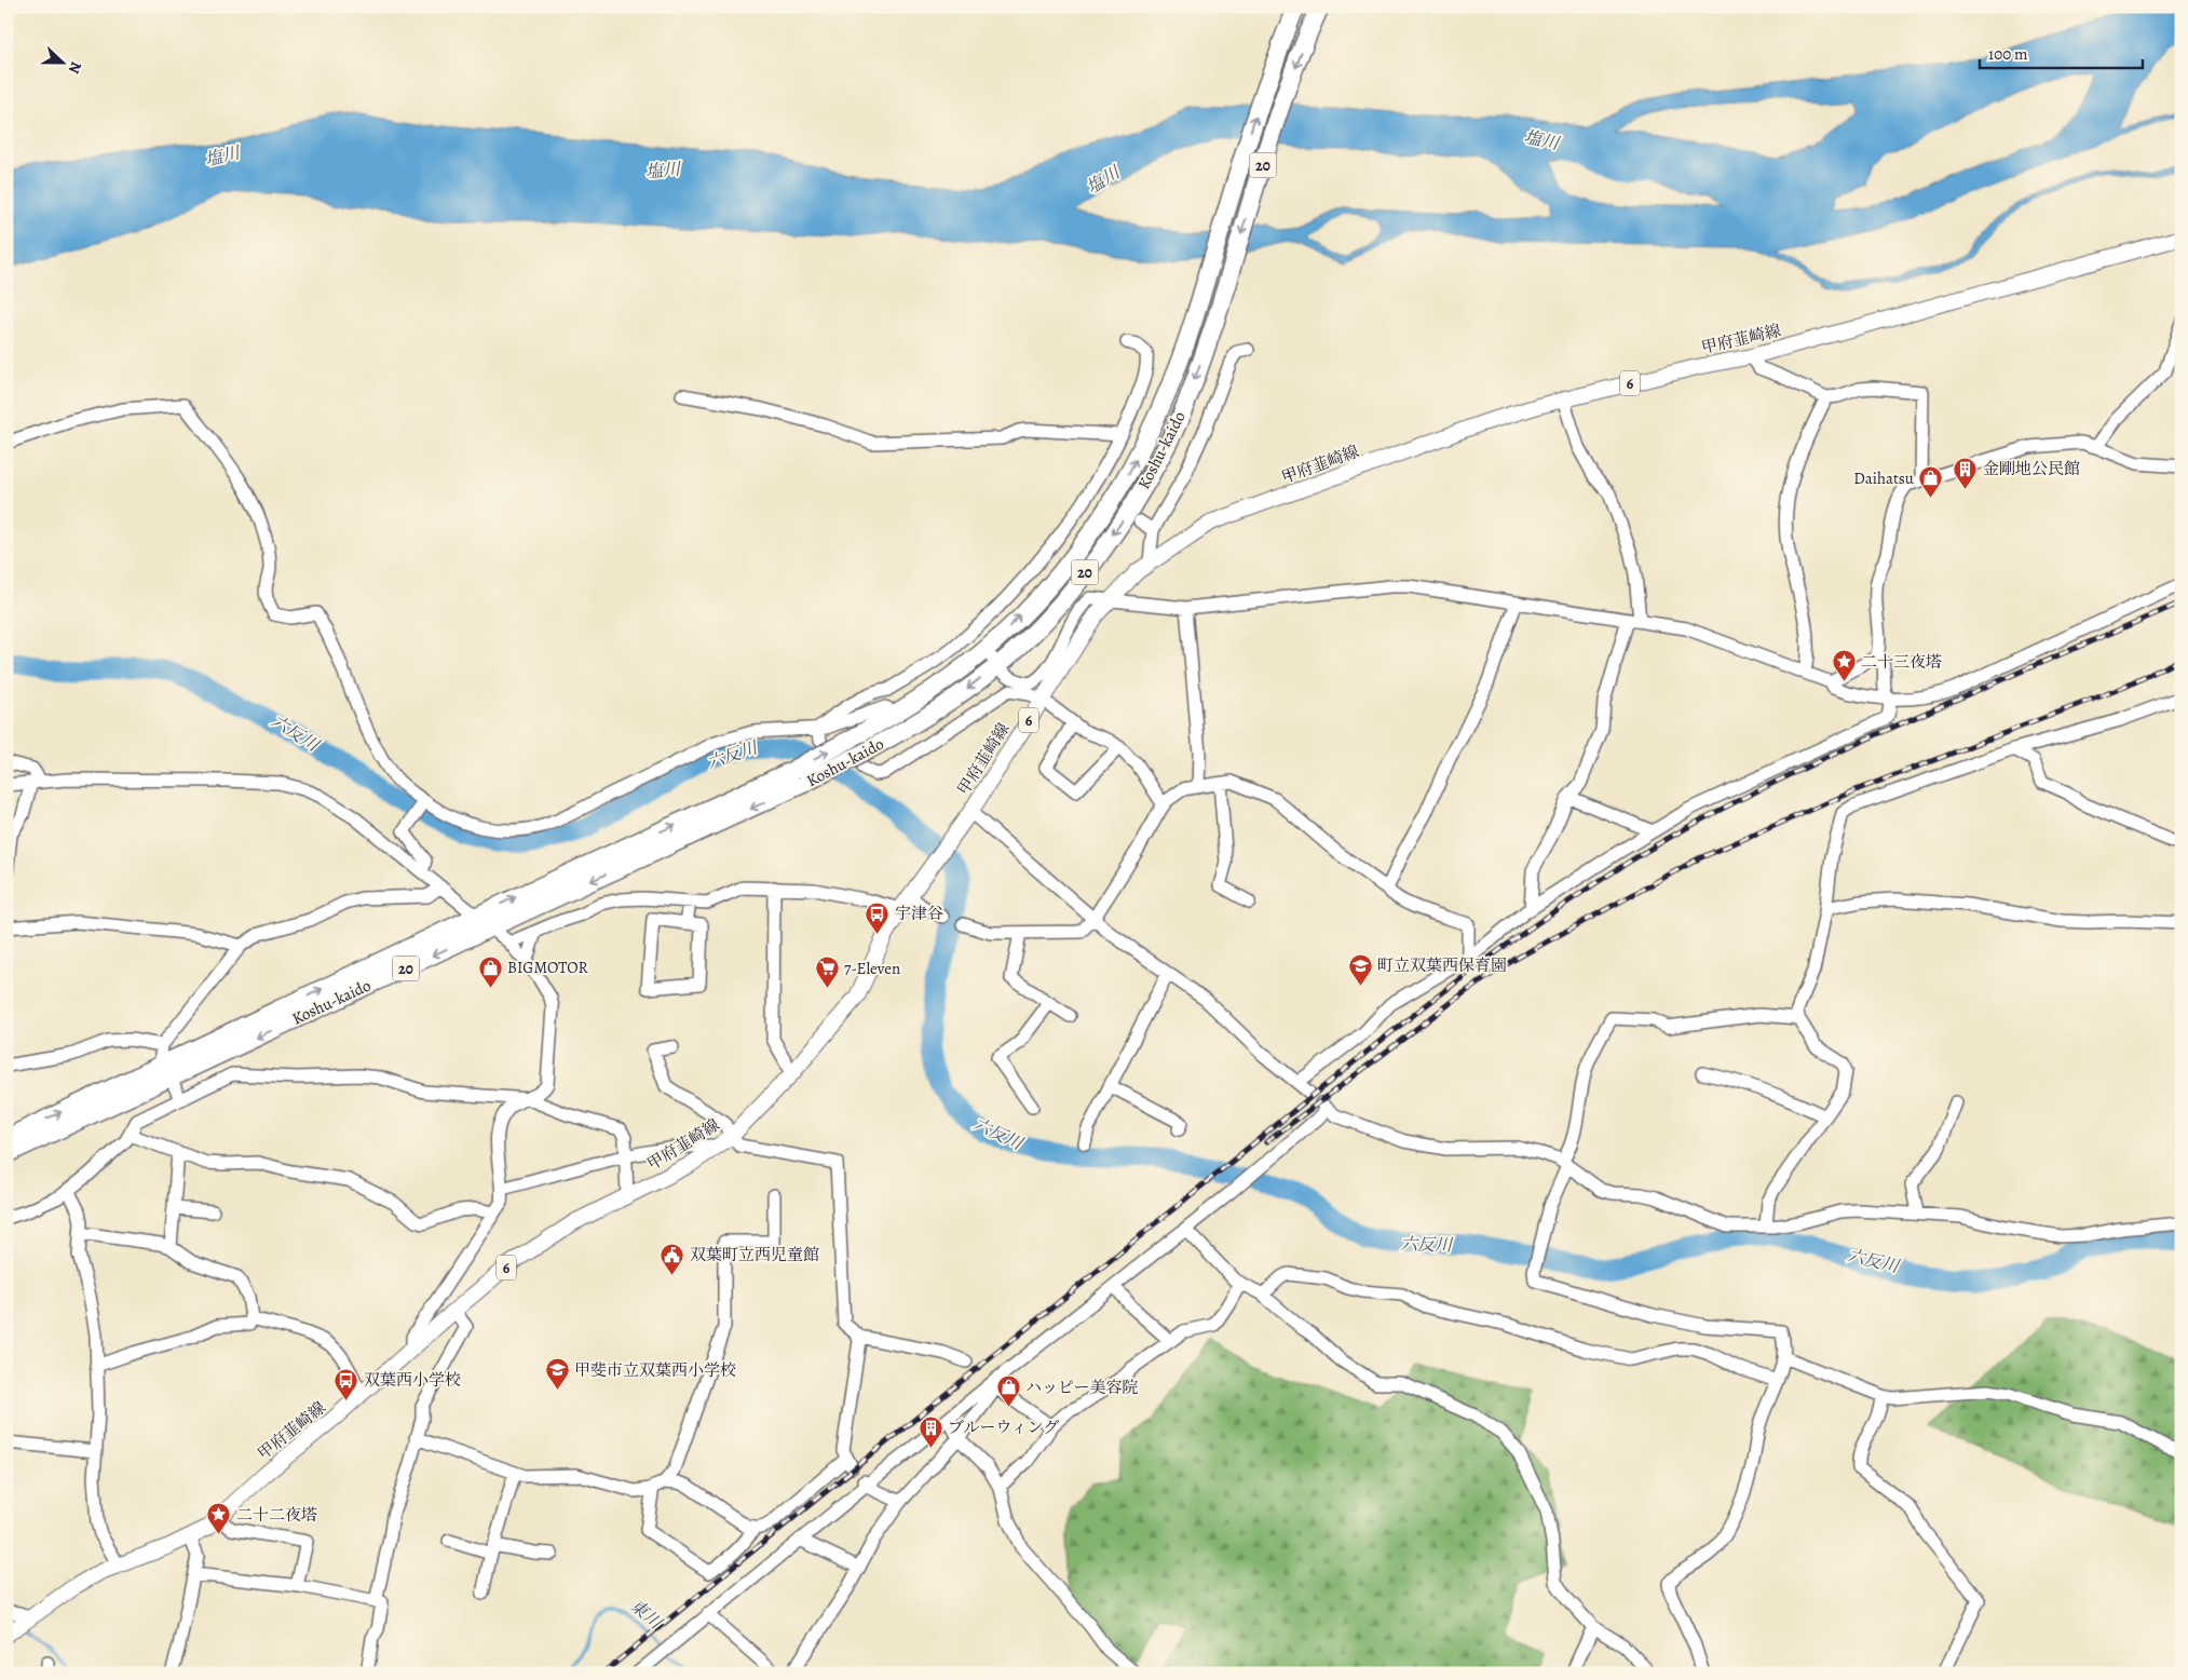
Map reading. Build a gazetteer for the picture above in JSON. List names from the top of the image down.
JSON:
{
  "streets": {
    "highway": ["20", "Koshu-kaido"],
    "main road": ["甲府韮崎線", "6"]
  },
  "water": ["塩川", "六反川", "東川"],
  "places": {
    "building": ["金剛地公民館", "ブルーウィング"],
    "shop": ["Daihatsu", "BIGMOTOR", "ハッピー美容院"],
    "place": ["二十三夜塔", "二十二夜塔"],
    "bus stop": ["宇津谷", "双葉西小学校"],
    "school or university": ["町立双葉西保育園", "甲斐市立双葉西小学校"],
    "supermarket": ["7-Eleven"],
    "public building": ["双葉町立西児童館"]
  },
  "scale_bar": "100 m",
  "north": "right"
}
